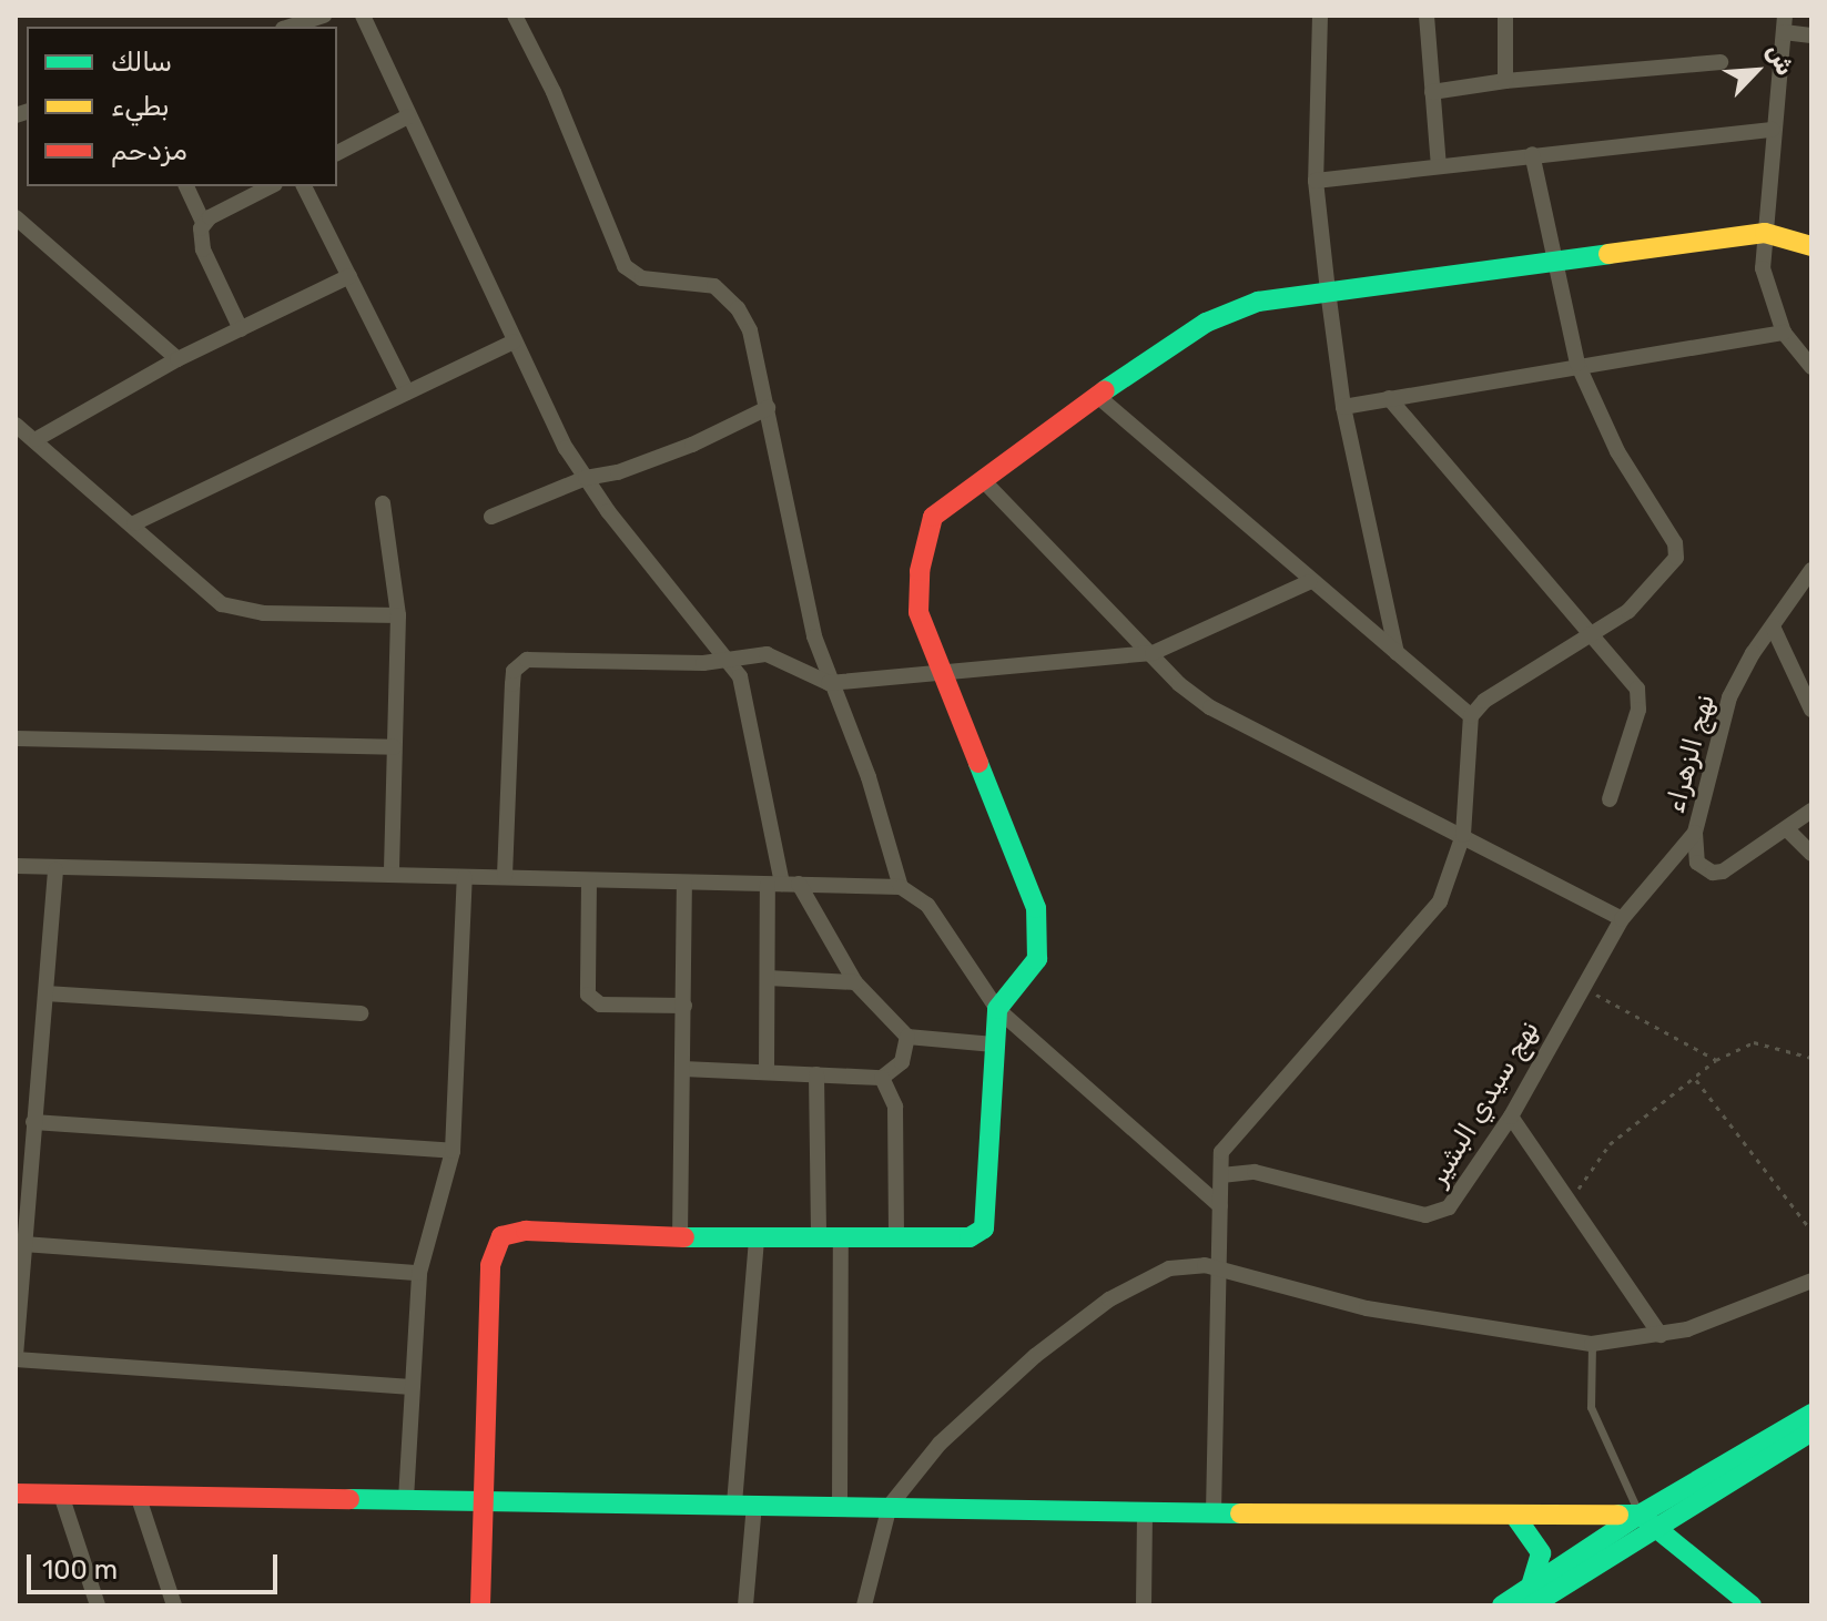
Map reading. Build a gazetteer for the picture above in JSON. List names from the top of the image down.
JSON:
{
  "streets": {
    "street": ["نهج الزهراء", "نهج سيدي البشير"]
  },
  "crossings": [
    ["نهج الزهراء", "نهج سيدي البشير"]
  ],
  "legend": ["سالك", "بطيء", "مزدحم"],
  "scale_bar": "100 m",
  "north": "top right"
}
